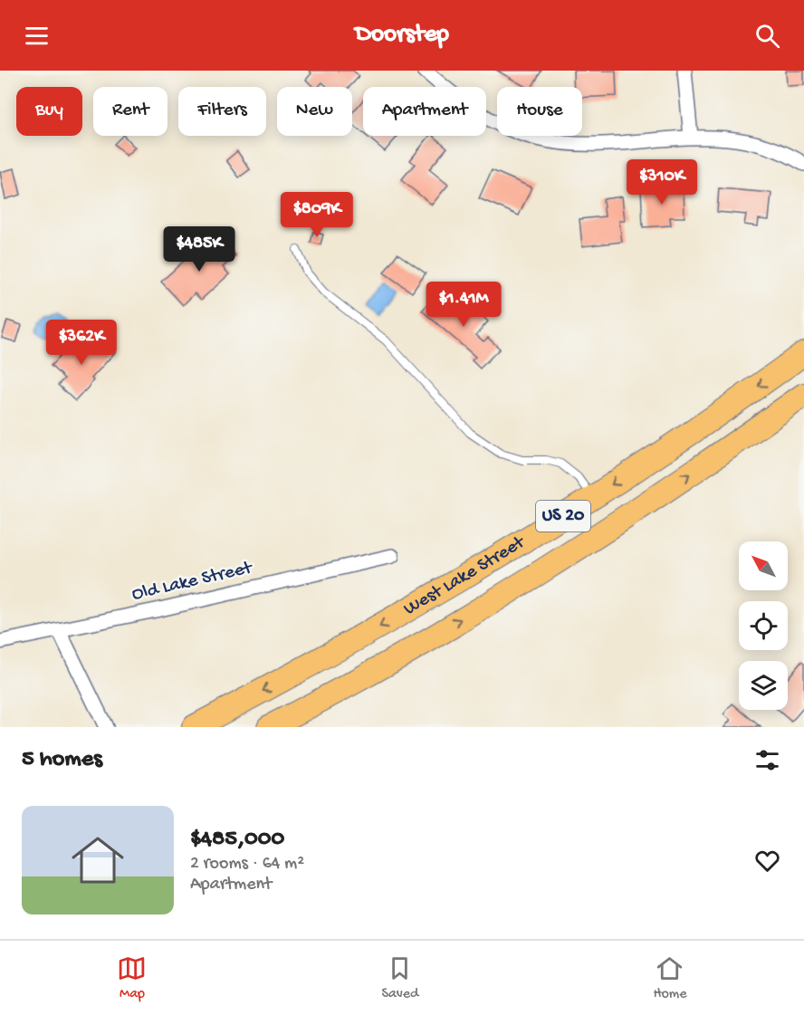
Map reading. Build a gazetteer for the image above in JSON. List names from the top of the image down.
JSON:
{
  "streets": {
    "highway": ["US 20", "West Lake Street"],
    "street": ["Old Lake Street"]
  },
  "north": "top left",
  "page": {
    "header": "Doorstep",
    "chip": [
      "Buy",
      "Rent",
      "Filters",
      "New",
      "Apartment",
      "House"
    ],
    "price": [
      "$310K",
      "$809K",
      "$485K",
      "$1.41M",
      "$362K"
    ],
    "heading": "5 homes",
    "list": [
      {
        "name": "$485,000",
        "note": "2 rooms · 64 m² · Apartment"
      }
    ],
    "tabs": ["Map", "Saved", "Home"]
  }
}
